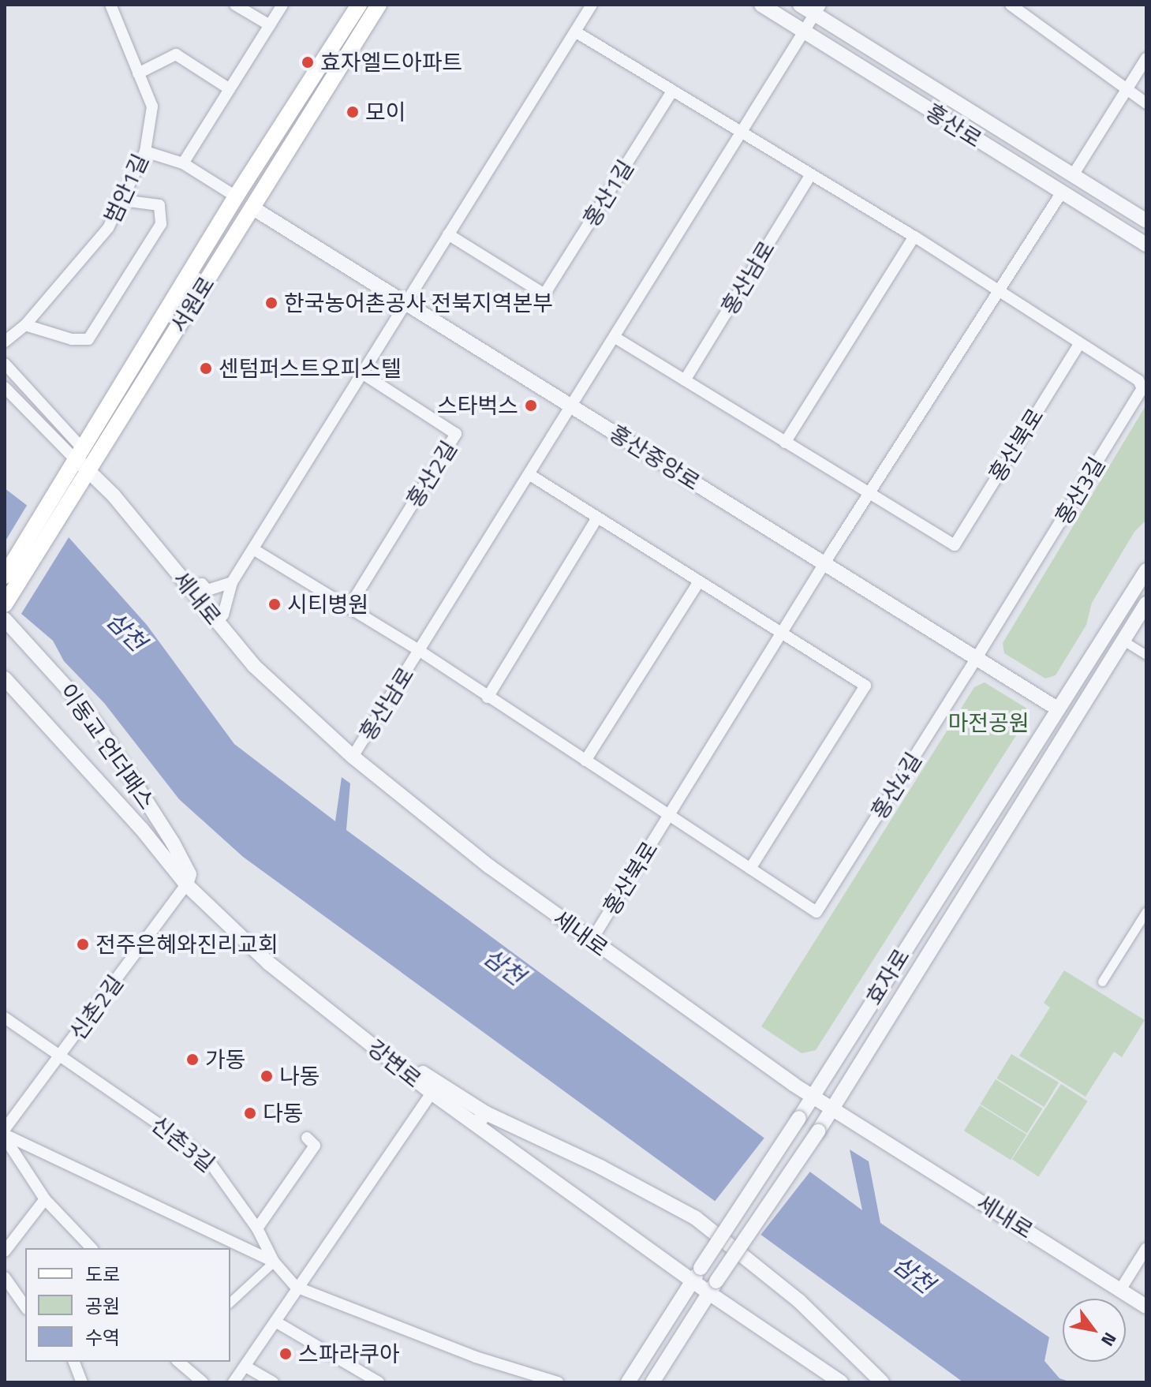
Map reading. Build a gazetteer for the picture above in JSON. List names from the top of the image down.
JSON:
{
  "streets": {
    "main road": ["서원로"],
    "street": [
      "홍산로",
      "범안1길",
      "홍산1길",
      "홍산남로",
      "홍산북로",
      "홍산중앙로",
      "홍산2길",
      "홍산3길",
      "세내로",
      "이동교 언더패스",
      "홍산4길",
      "효자로",
      "신촌2길",
      "강변로",
      "신촌3길"
    ]
  },
  "crossings": [
    ["홍산로", "홍산남로"],
    ["홍산로", "홍산북로"],
    ["홍산남로", "홍산북로"],
    ["홍산남로", "홍산중앙로"],
    ["홍산남로", "세내로"],
    ["서원로", "홍산중앙로"],
    ["서원로", "세내로"],
    ["홍산북로", "홍산중앙로"],
    ["홍산북로", "홍산3길"],
    ["홍산북로", "세내로"],
    ["홍산북로", "홍산4길"],
    ["홍산중앙로", "홍산3길"],
    ["홍산중앙로", "홍산4길"],
    ["홍산중앙로", "효자로"],
    ["홍산3길", "홍산4길"],
    ["세내로", "효자로"],
    ["이동교 언더패스", "신촌2길"],
    ["이동교 언더패스", "강변로"],
    ["효자로", "강변로"],
    ["신촌2길", "강변로"],
    ["신촌2길", "신촌3길"]
  ],
  "water": ["삼천"],
  "parks": ["마전공원"],
  "places": [
    "효자엘드아파트",
    "모이",
    "한국농어촌공사 전북지역본부",
    "센텀퍼스트오피스텔",
    "스타벅스",
    "시티병원",
    "전주은혜와진리교회",
    "가동",
    "나동",
    "다동",
    "스파라쿠아"
  ],
  "legend": ["도로", "공원", "수역"],
  "north": "bottom right"
}
